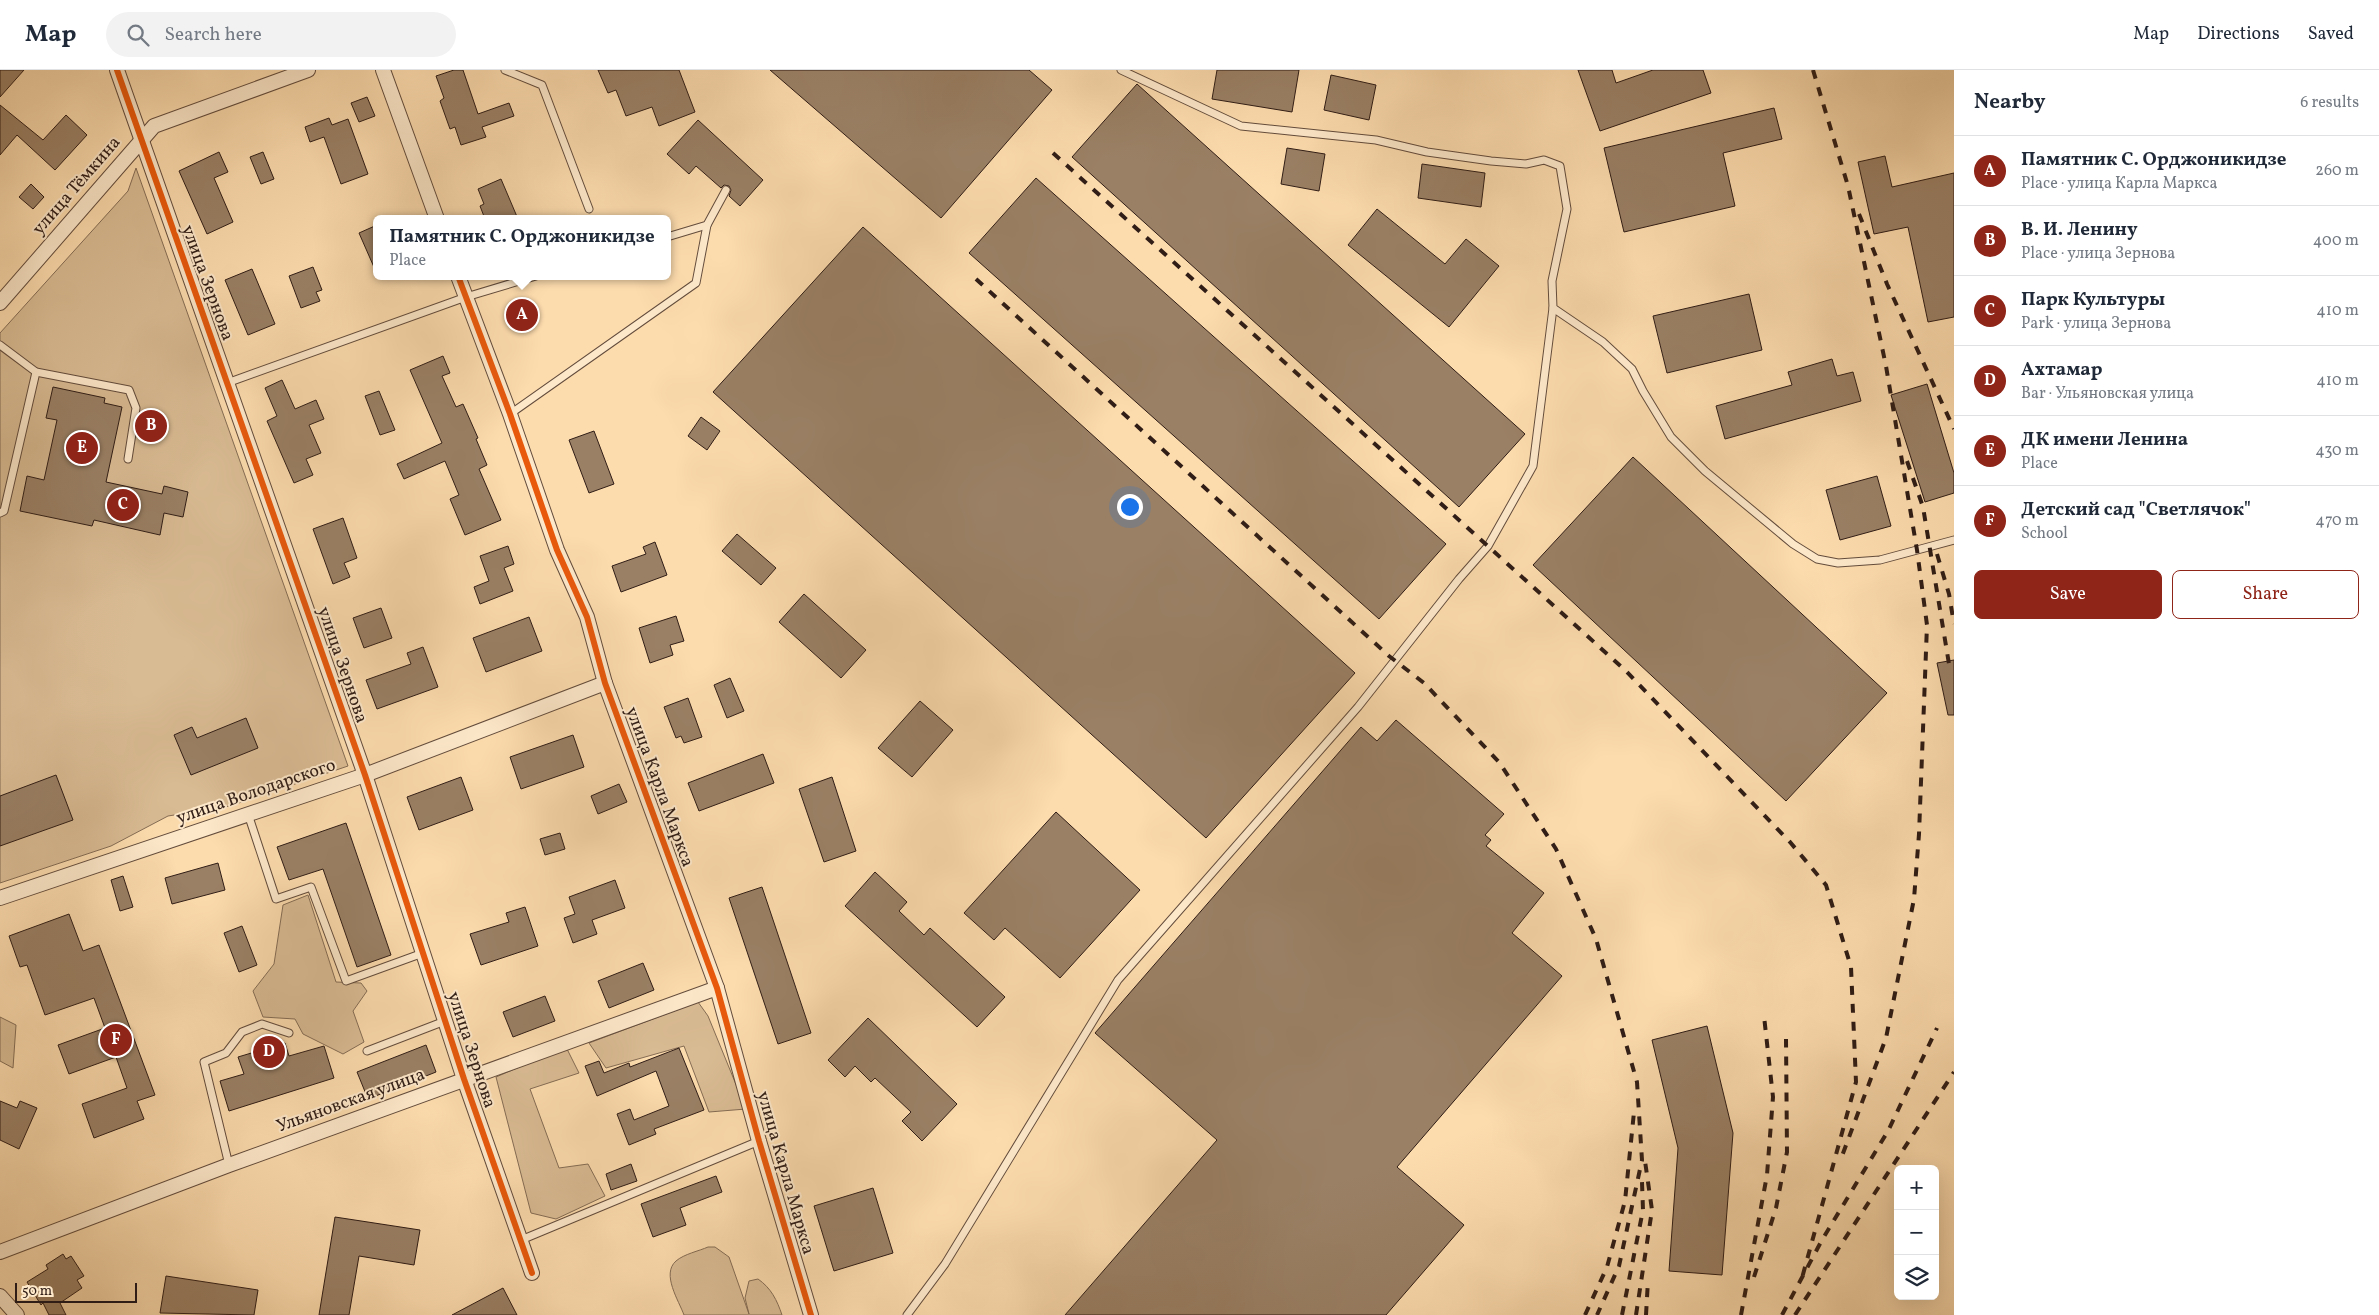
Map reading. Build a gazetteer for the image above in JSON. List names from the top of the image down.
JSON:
{
  "streets": {
    "street": [
      "улица Тёмкина",
      "улица Зернова",
      "улица Карла Маркса",
      "улица Володарского",
      "Ульяновская улица"
    ]
  },
  "crossings": [
    ["улица Тёмкина", "улица Зернова"],
    ["улица Зернова", "улица Володарского"],
    ["улица Зернова", "Ульяновская улица"],
    ["улица Карла Маркса", "улица Володарского"],
    ["улица Карла Маркса", "Ульяновская улица"]
  ],
  "scale_bar": "50 m",
  "page": {
    "header": "Map",
    "search": "Search here",
    "nav": ["Map", "Directions", "Saved"],
    "heading": ["Nearby", "6 results"],
    "list": [
      {
        "mark": "A",
        "name": "Памятник С. Орджоникидзе",
        "note": "Place · улица Карла Маркса",
        "value": "260 m"
      },
      {
        "mark": "B",
        "name": "В. И. Ленину",
        "note": "Place · улица Зернова",
        "value": "400 m"
      },
      {
        "mark": "C",
        "name": "Парк Культуры",
        "note": "Park · улица Зернова",
        "value": "410 m"
      },
      {
        "mark": "D",
        "name": "Ахтамар",
        "note": "Bar · Ульяновская улица",
        "value": "410 m"
      },
      {
        "mark": "E",
        "name": "ДК имени Ленина",
        "note": "Place",
        "value": "430 m"
      },
      {
        "mark": "F",
        "name": "Детский сад \"Светлячок\"",
        "note": "School",
        "value": "470 m"
      }
    ],
    "popup": ["Памятник С. Орджоникидзе", "Place"],
    "pins": [
      "A",
      "B",
      "E",
      "C",
      "F",
      "D"
    ],
    "buttons": ["Save", "Share"],
    "map_buttons": ["+", "−"],
    "scale": "50 m"
  }
}
